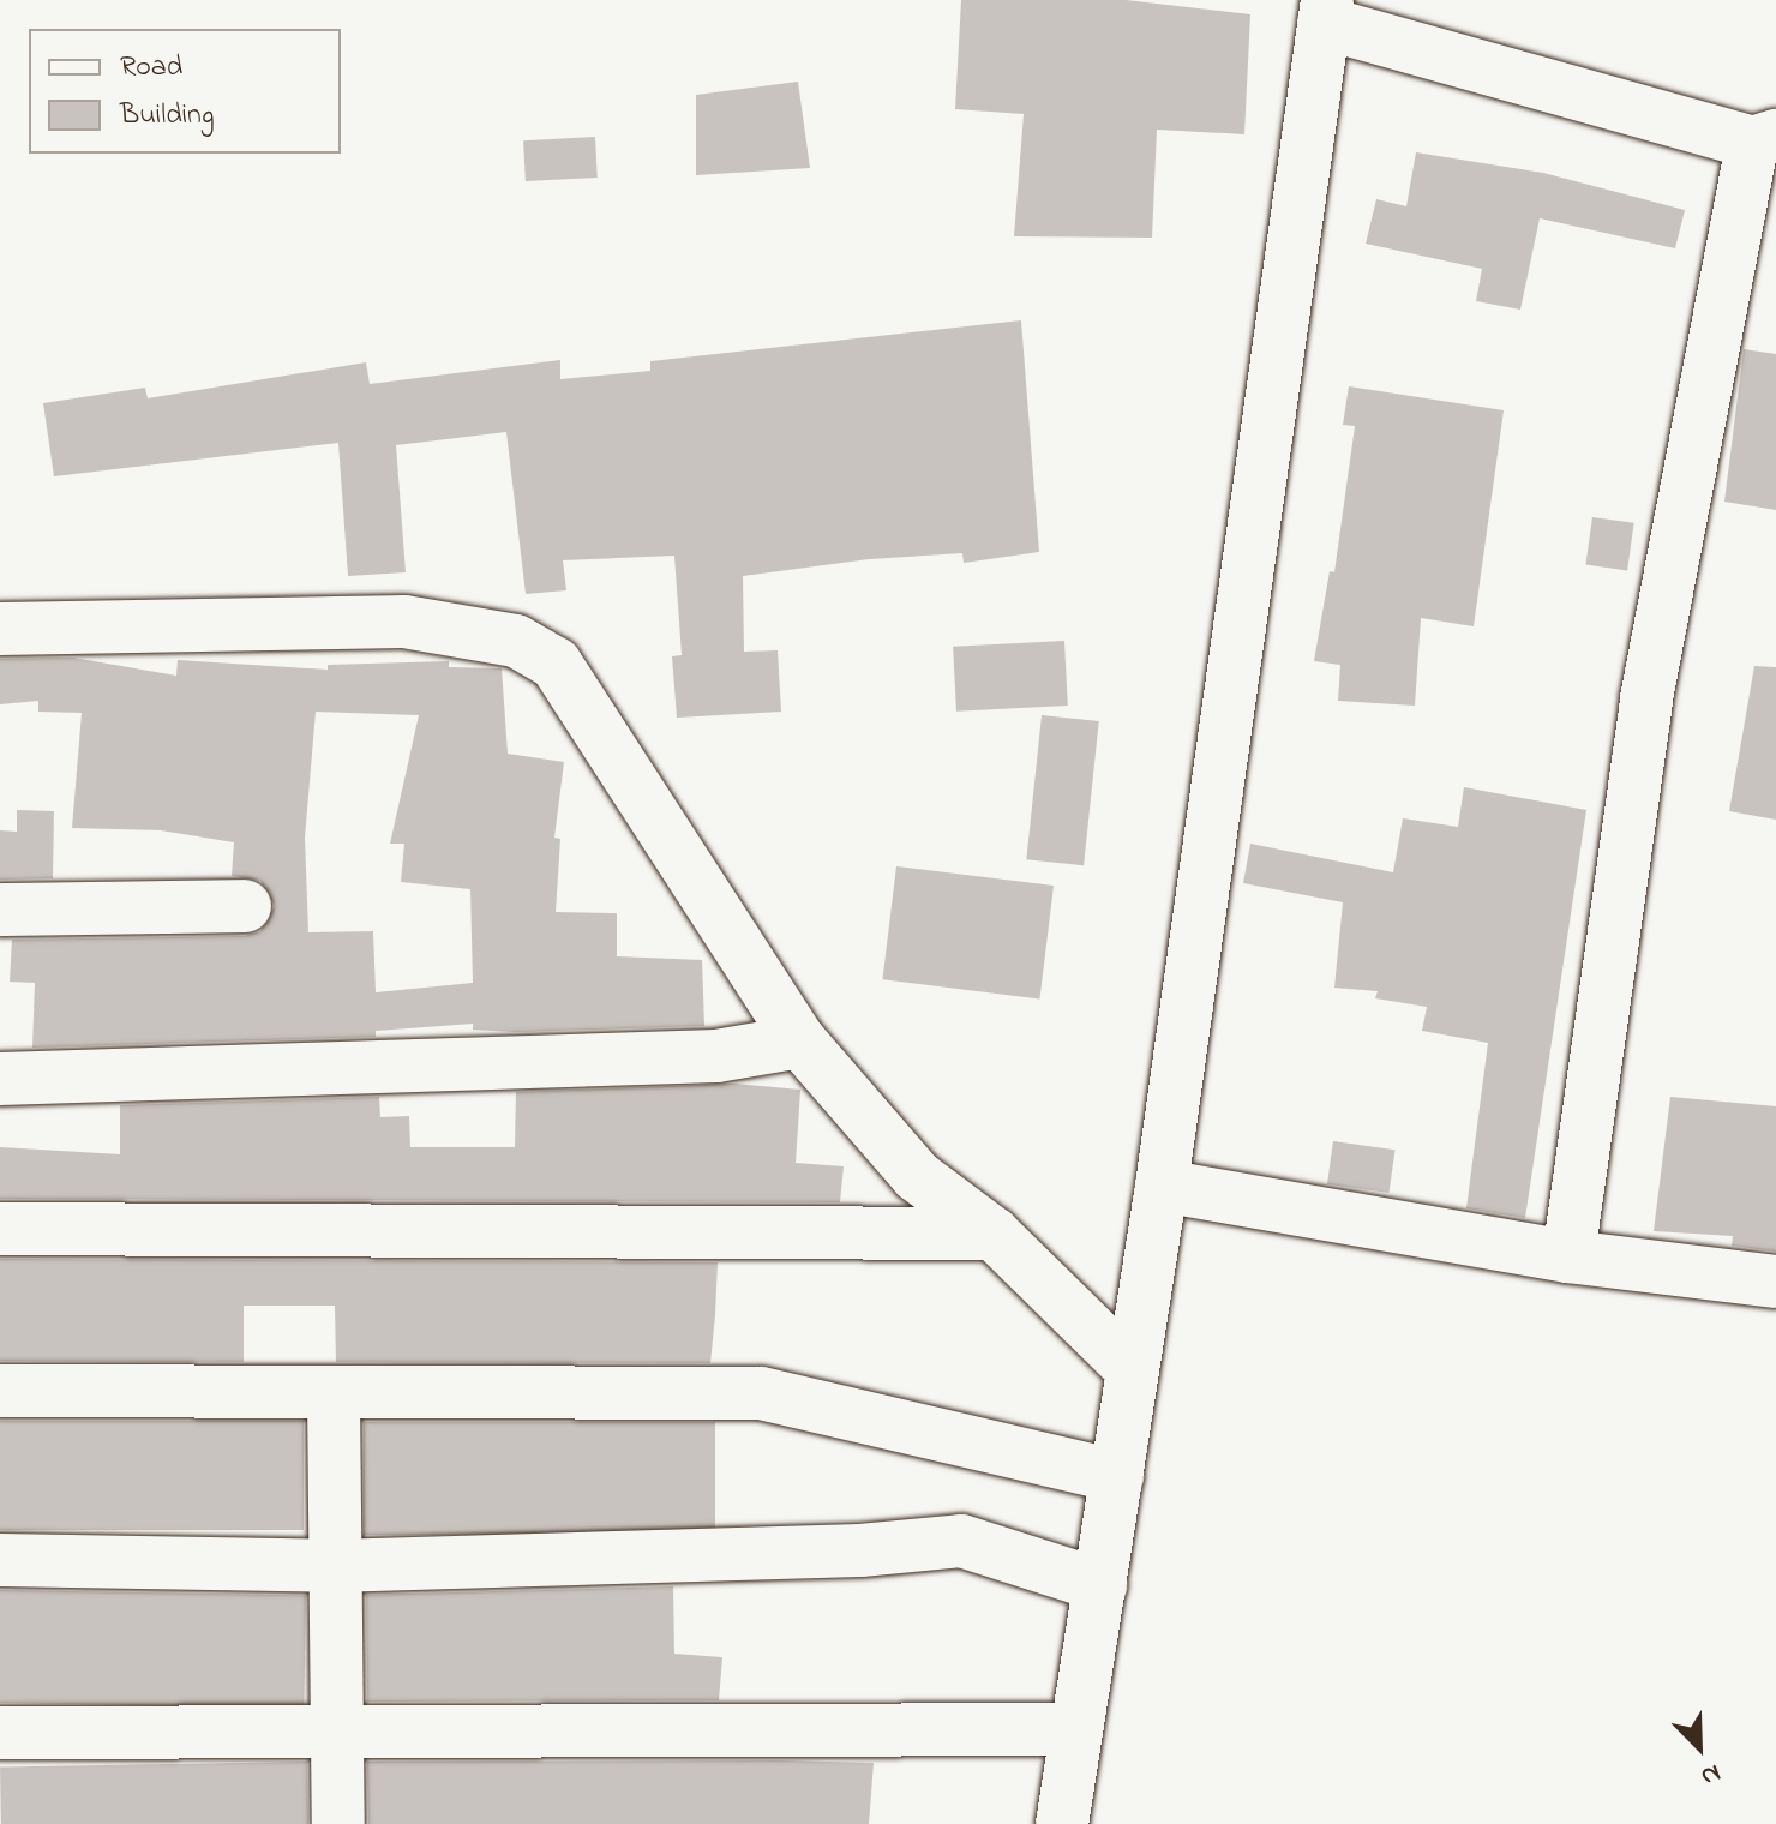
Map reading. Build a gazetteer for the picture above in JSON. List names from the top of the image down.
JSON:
{
  "legend": ["Road", "Building"],
  "north": "bottom right"
}
